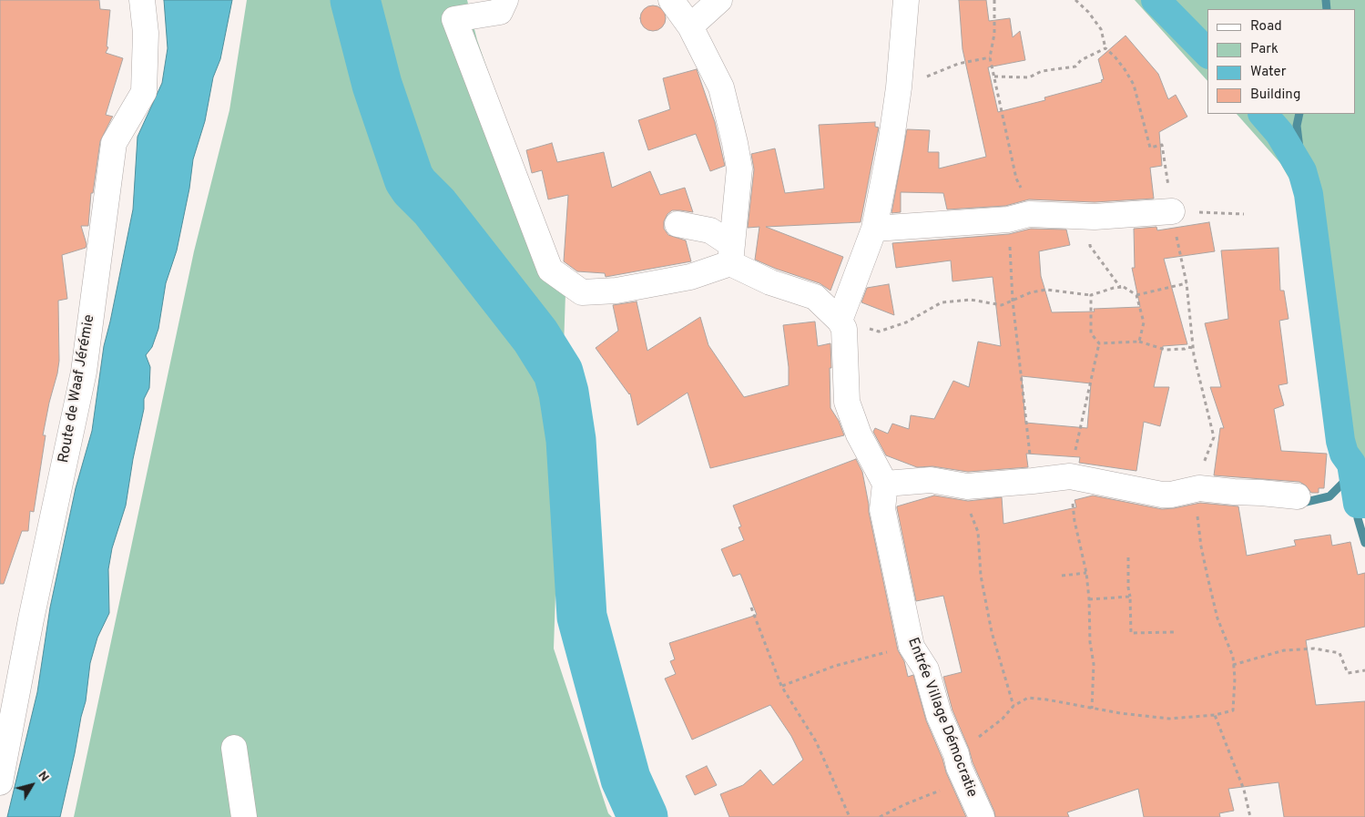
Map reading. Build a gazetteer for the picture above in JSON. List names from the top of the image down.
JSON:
{
  "streets": {
    "street": ["Route de Waaf Jérémie", "Entrée Village Démocratie"]
  },
  "legend": [
    "Road",
    "Park",
    "Water",
    "Building"
  ],
  "north": "top right"
}
